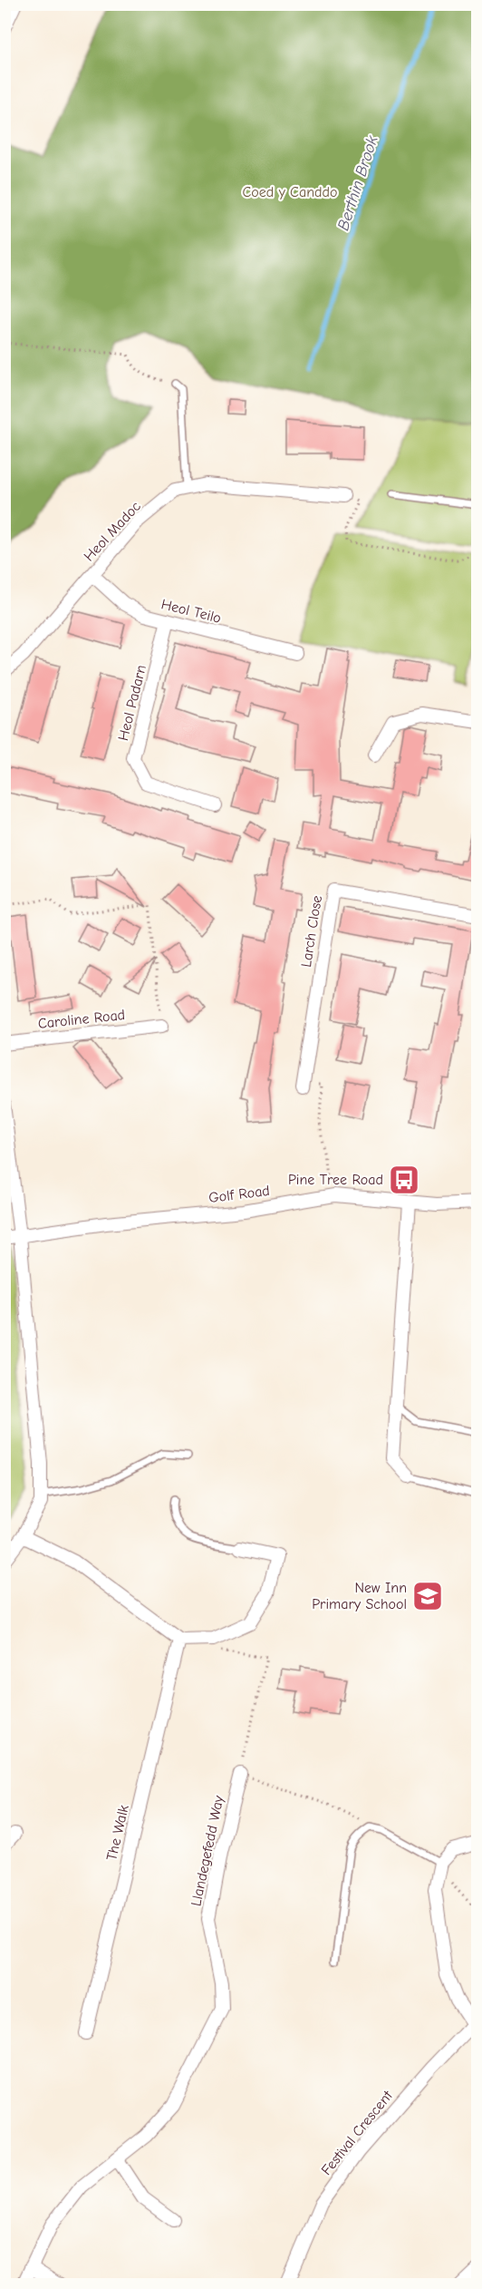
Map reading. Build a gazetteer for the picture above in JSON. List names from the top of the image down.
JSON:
{
  "streets": {
    "street": [
      "Heol Madoc",
      "Heol Teilo",
      "Heol Padarn",
      "Larch Close",
      "Caroline Road",
      "Golf Road",
      "The Walk",
      "Llandegefedd Way",
      "Festival Crescent"
    ]
  },
  "crossings": [
    ["Heol Madoc", "Heol Teilo"],
    ["Heol Teilo", "Heol Padarn"]
  ],
  "water": ["Berthin Brook"],
  "parks": ["Coed y Canddo"],
  "places": {
    "bus stop": ["Pine Tree Road"],
    "school or university": ["New Inn Primary School"]
  }
}
